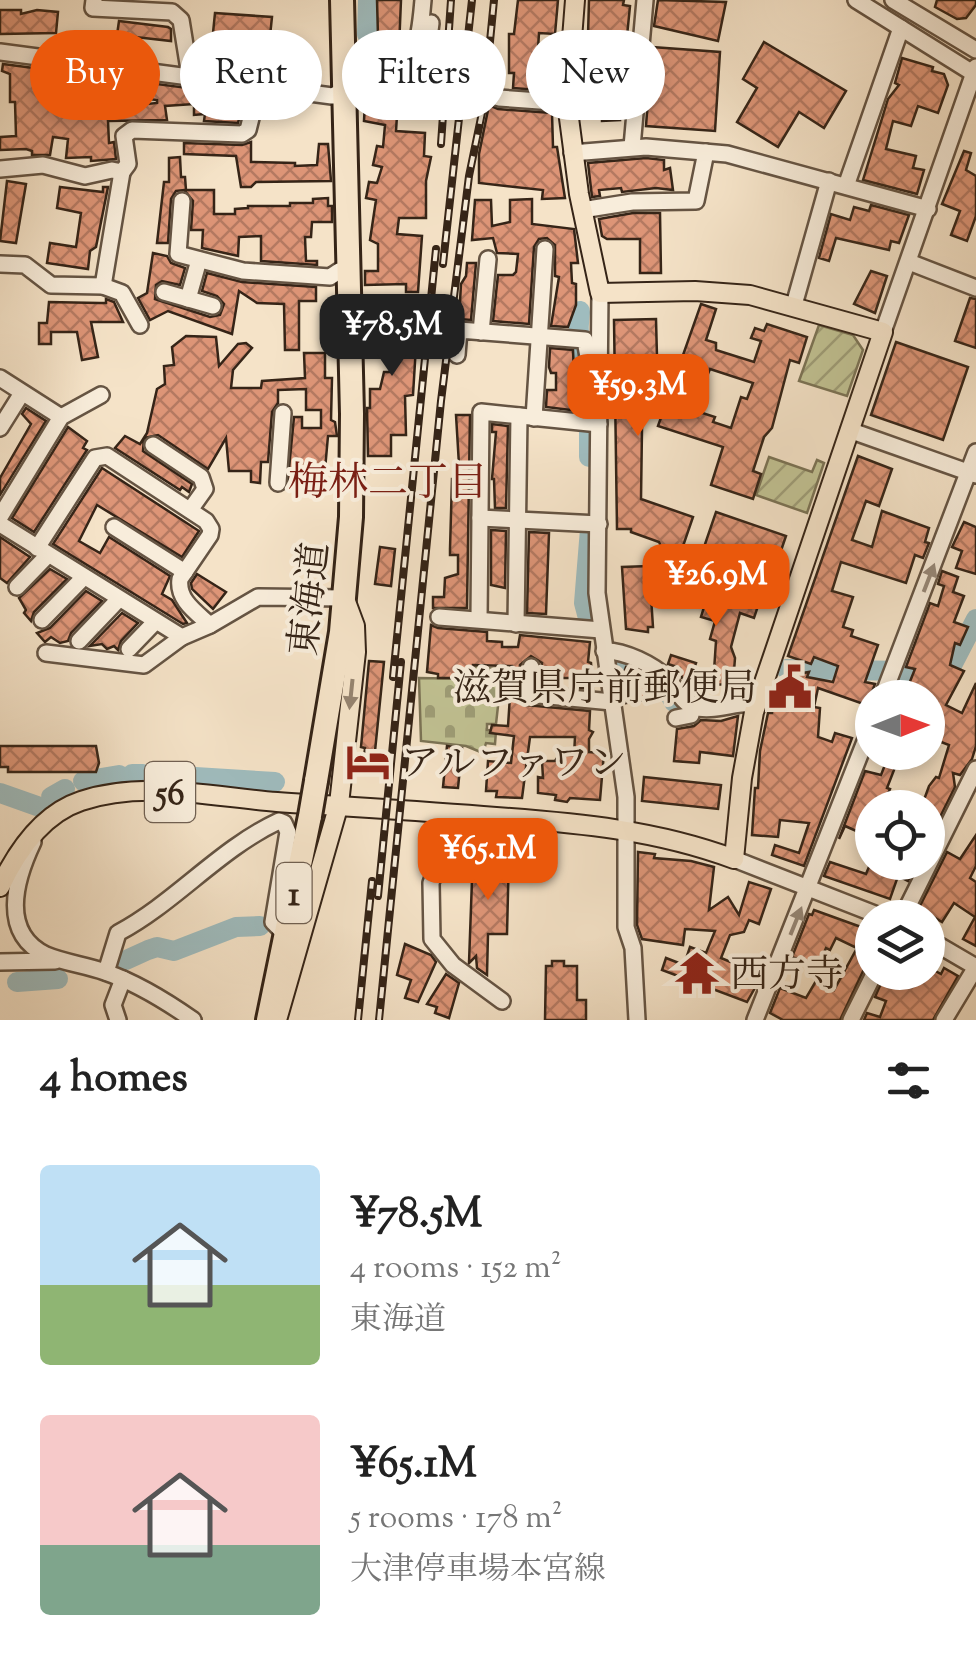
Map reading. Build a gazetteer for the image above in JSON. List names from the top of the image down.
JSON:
{
  "streets": {
    "highway": ["東海道", "1"],
    "main road": ["56"]
  },
  "districts": ["梅林二丁目"],
  "places": {
    "public building": ["滋賀県庁前郵便局"],
    "hotel": ["アルファワン"],
    "temple": ["西方寺"]
  },
  "north": "right",
  "page": {
    "chip": [
      "Buy",
      "Rent",
      "Filters",
      "New"
    ],
    "price": [
      "¥78.5M",
      "¥59.3M",
      "¥26.9M",
      "¥65.1M"
    ],
    "heading": "4 homes",
    "list": [
      {
        "name": "¥78.5M",
        "note": "4 rooms · 152 m² · 東海道"
      },
      {
        "name": "¥65.1M",
        "note": "5 rooms · 178 m² · 大津停車場本宮線"
      }
    ]
  }
}
